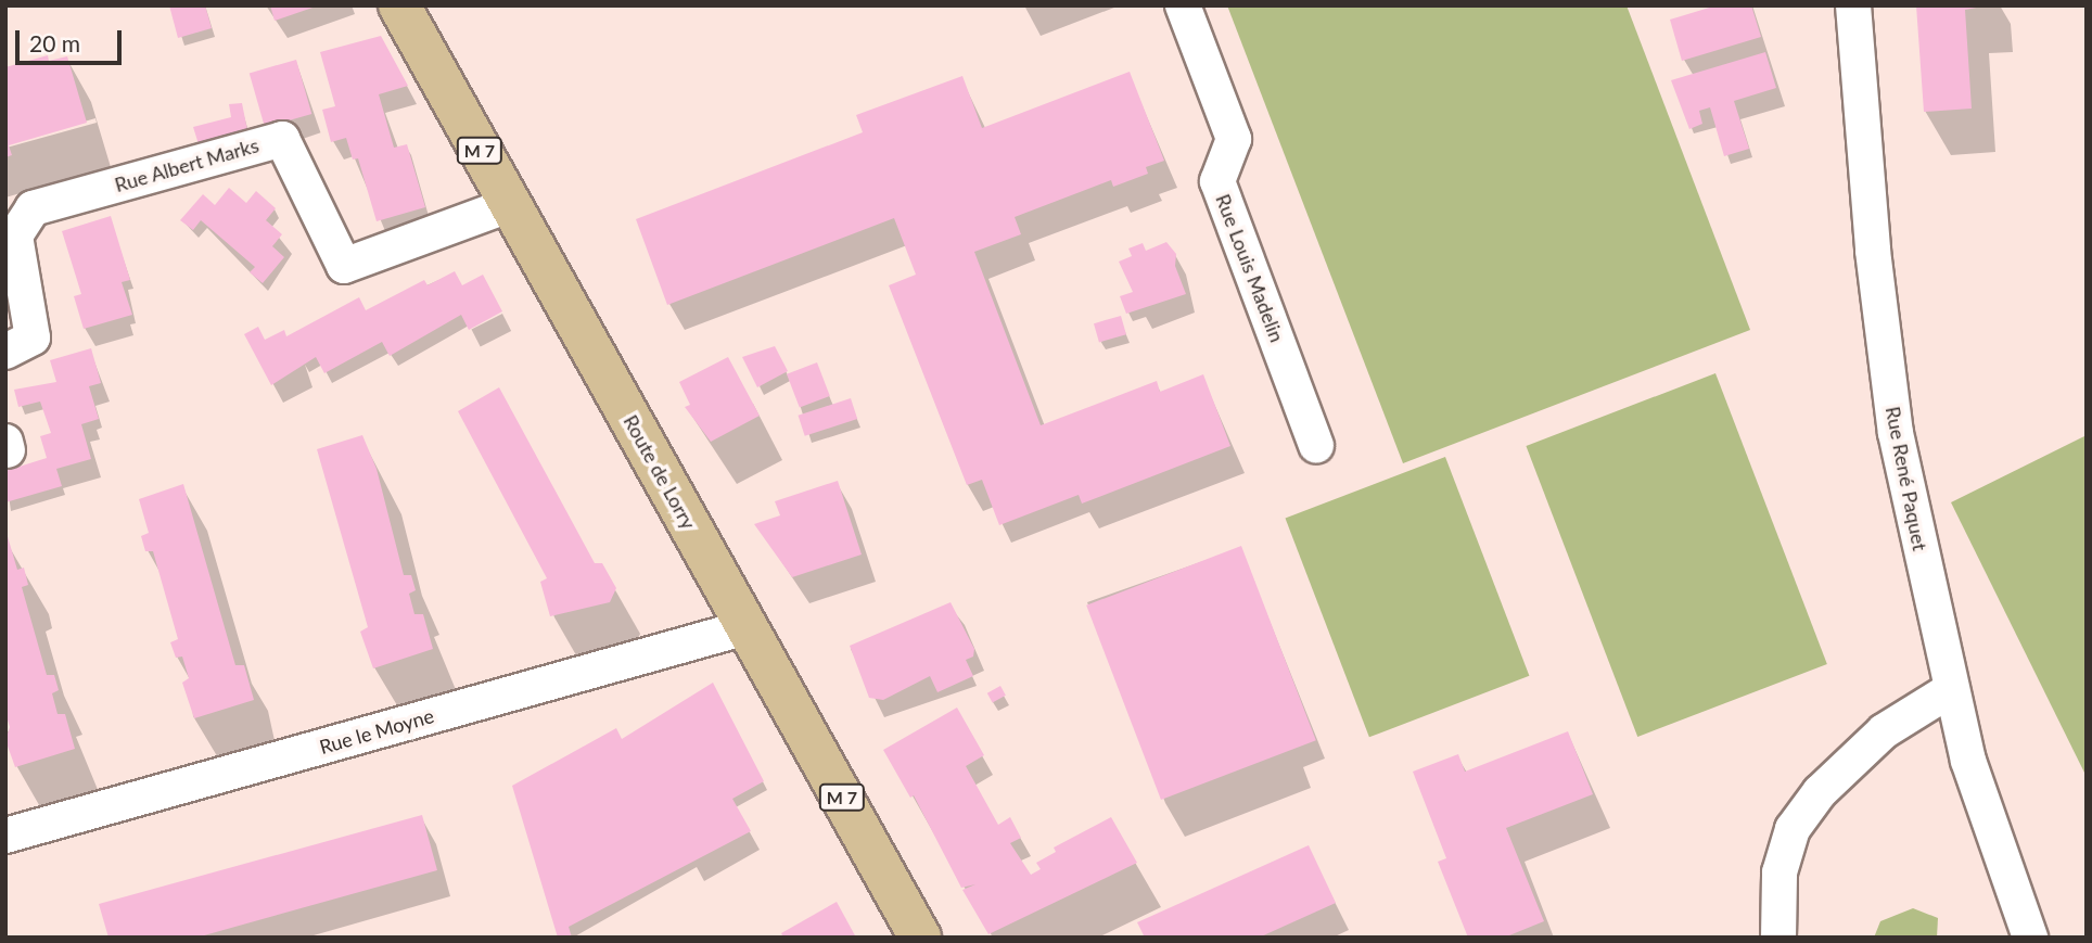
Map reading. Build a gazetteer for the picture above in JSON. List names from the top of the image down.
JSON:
{
  "streets": {
    "main road": ["M 7", "Route de Lorry"],
    "street": [
      "Rue Albert Marks",
      "Rue Louis Madelin",
      "Rue René Paquet",
      "Rue le Moyne"
    ]
  },
  "crossings": [
    ["Rue Albert Marks", "Route de Lorry"],
    ["Route de Lorry", "Rue le Moyne"]
  ],
  "scale_bar": "20 m"
}
